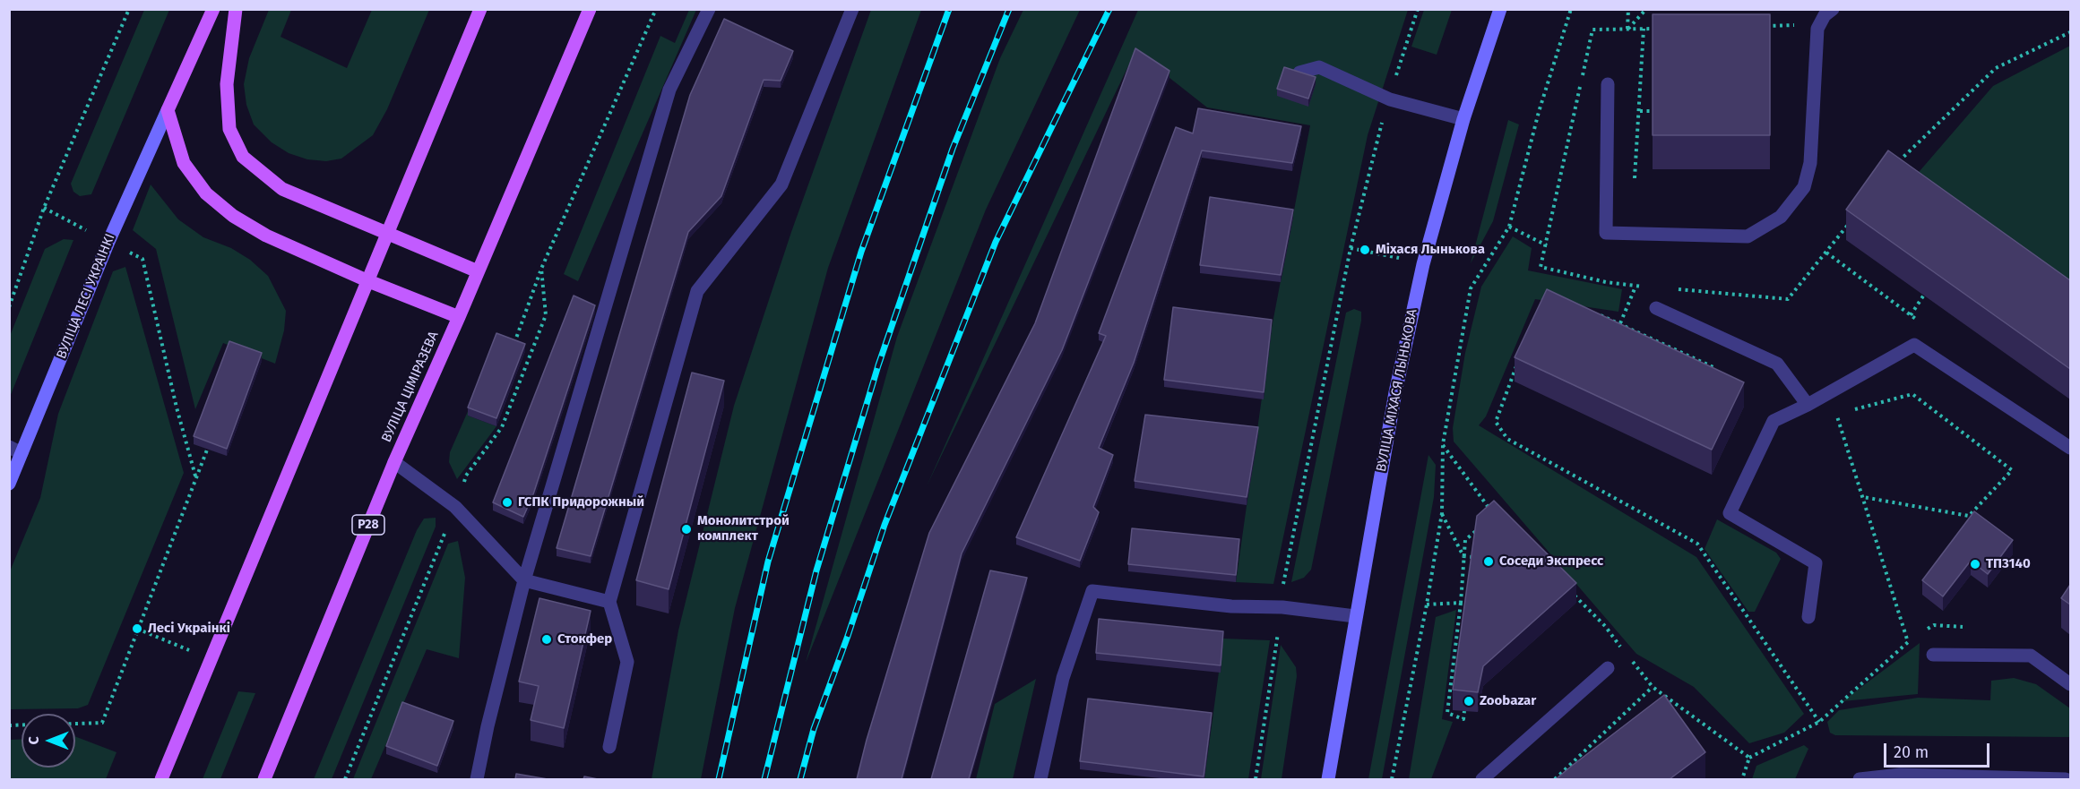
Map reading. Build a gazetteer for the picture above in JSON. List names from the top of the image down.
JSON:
{
  "streets": {
    "main road": ["ВУЛІЦА ЦІМІРАЗЕВА", "Р28"],
    "street": ["ВУЛІЦА ЛЕСІ УКРАІНКІ", "ВУЛІЦА МІХАСЯ ЛЫНЬКОВА"]
  },
  "places": [
    "Міхася Лынькова",
    "ГСПК Придорожный",
    "Монолитстрой комплект",
    "Соседи Экспресс",
    "ТП3140",
    "Лесі Украінкі",
    "Стокфер",
    "Zoobazar"
  ],
  "scale_bar": "20 m",
  "north": "left"
}
